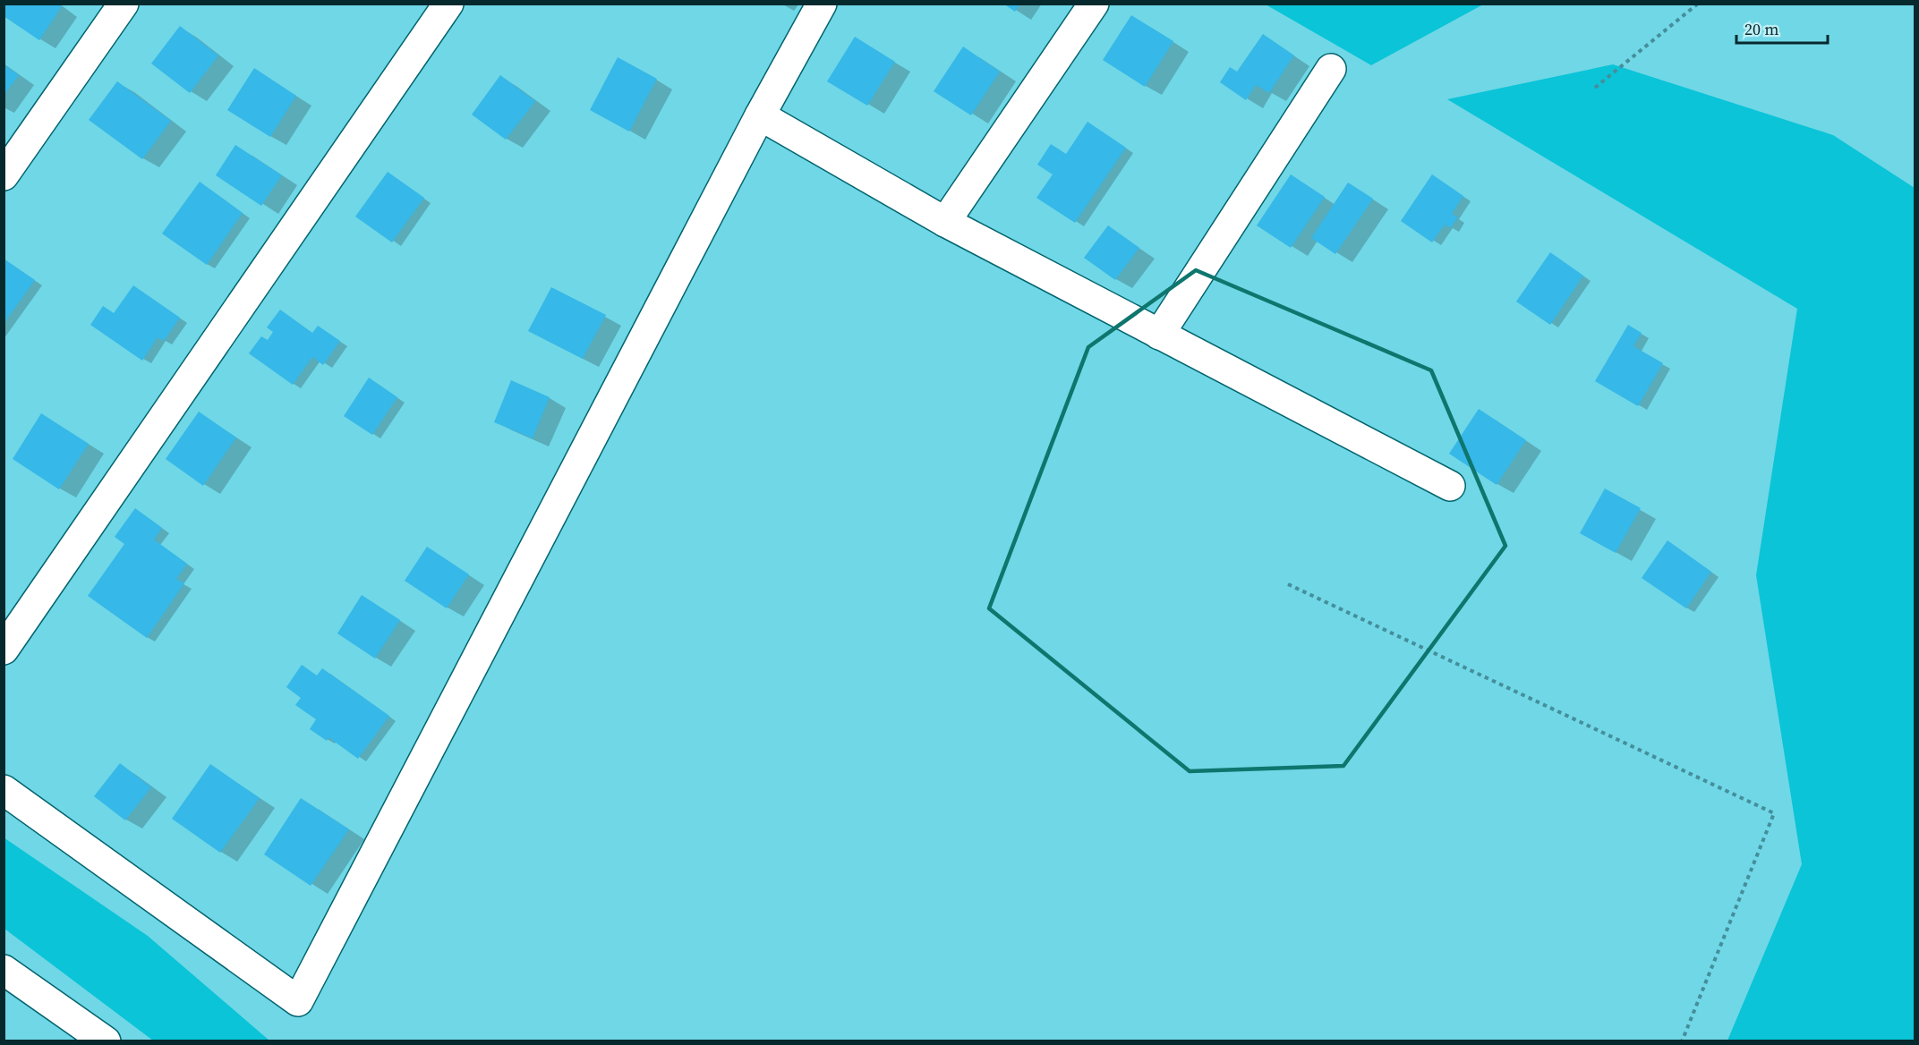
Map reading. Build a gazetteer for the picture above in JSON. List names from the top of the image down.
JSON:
{
  "scale_bar": "20 m"
}
